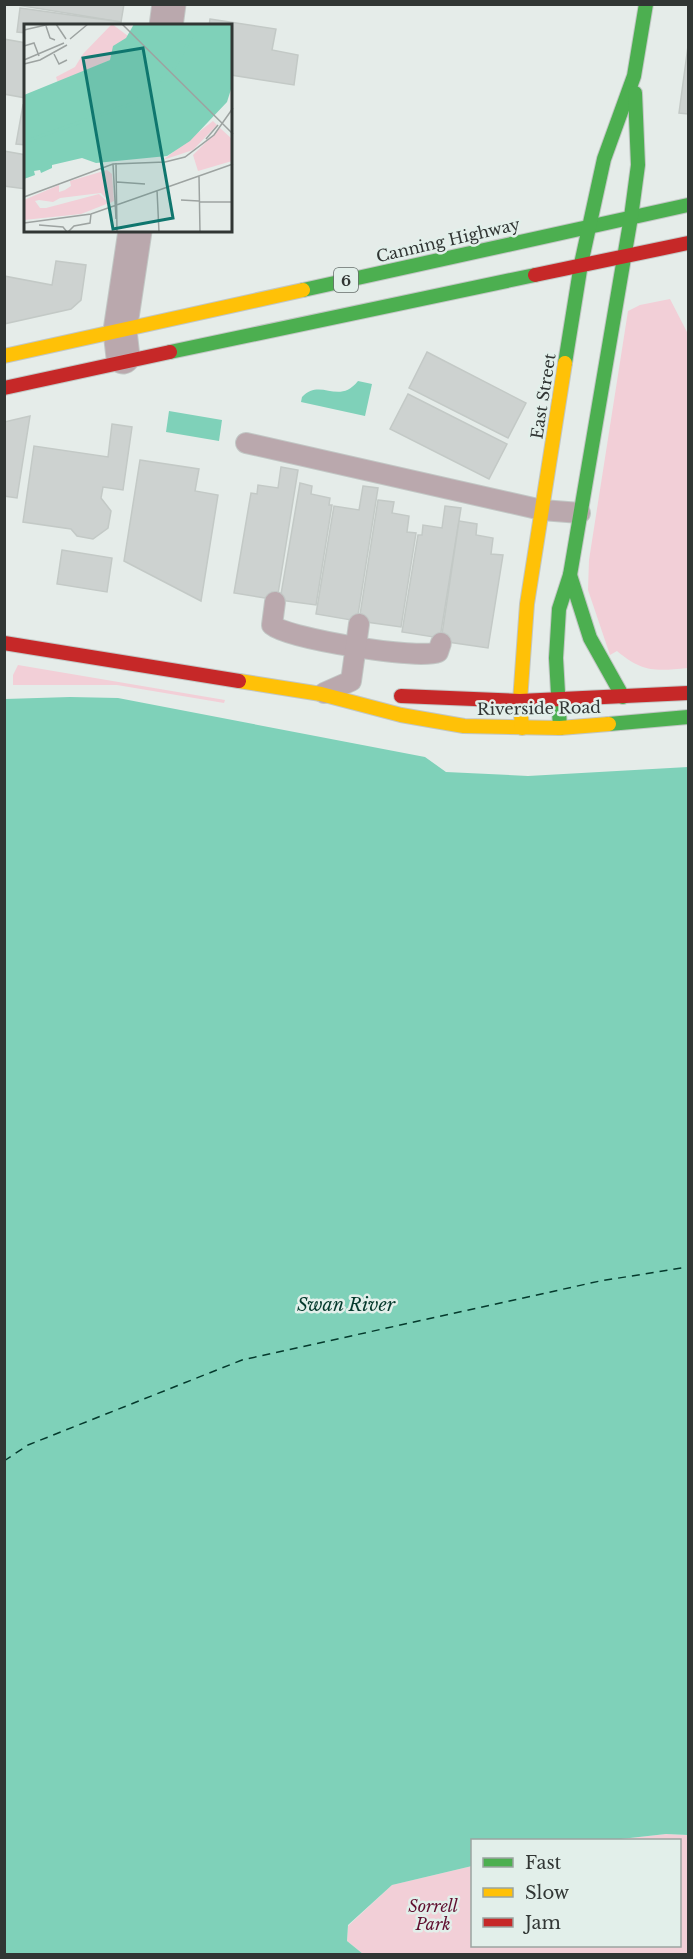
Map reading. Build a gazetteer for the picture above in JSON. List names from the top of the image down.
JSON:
{
  "streets": {
    "street": [
      "Canning Highway",
      "6",
      "East Street",
      "Riverside Road"
    ]
  },
  "crossings": [
    ["Canning Highway", "East Street"],
    ["East Street", "Riverside Road"]
  ],
  "water": ["Swan River"],
  "parks": ["Sorrell Park"],
  "legend": ["Fast", "Slow", "Jam"]
}
